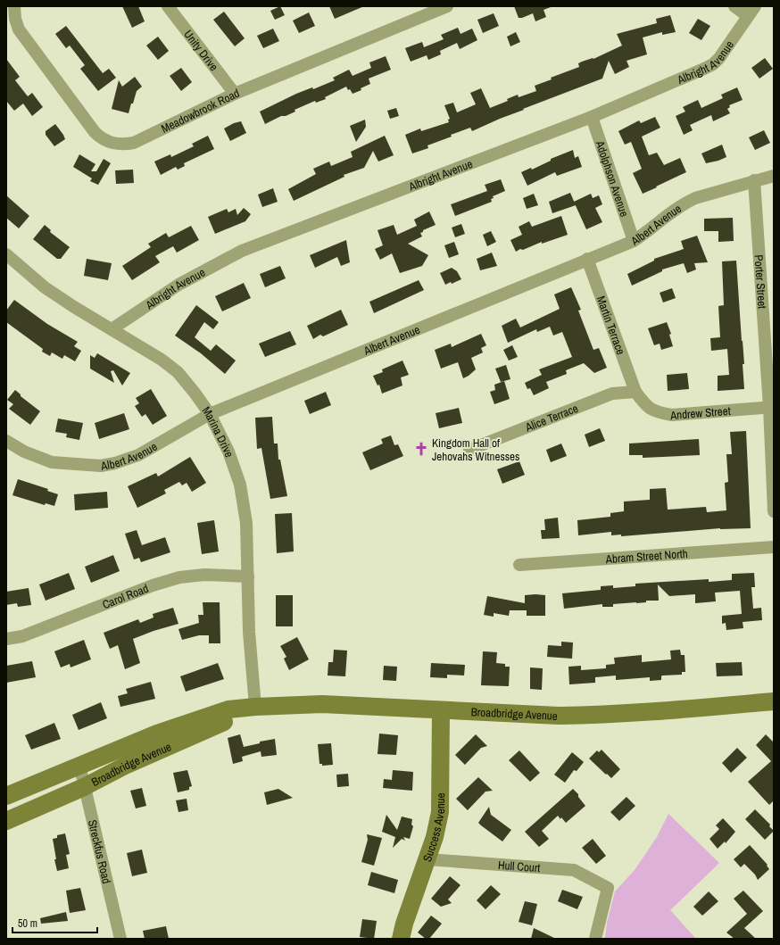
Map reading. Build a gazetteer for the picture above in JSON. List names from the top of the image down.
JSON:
{
  "streets": {
    "main road": ["Broadbridge Avenue", "Success Avenue"],
    "street": [
      "Unity Drive",
      "Albright Avenue",
      "Meadowbrook Road",
      "Adolphson Avenue",
      "Albert Avenue",
      "Porter Street",
      "Martin Terrace",
      "Andrew Street",
      "Alice Terrace",
      "Marina Drive",
      "Abram Street North",
      "Carol Road",
      "Streckfus Road",
      "Hull Court"
    ]
  },
  "crossings": [
    ["Unity Drive", "Meadowbrook Road"],
    ["Albright Avenue", "Adolphson Avenue"],
    ["Albright Avenue", "Marina Drive"],
    ["Adolphson Avenue", "Albert Avenue"],
    ["Albert Avenue", "Porter Street"],
    ["Albert Avenue", "Martin Terrace"],
    ["Albert Avenue", "Marina Drive"],
    ["Porter Street", "Andrew Street"],
    ["Martin Terrace", "Andrew Street"],
    ["Martin Terrace", "Alice Terrace"],
    ["Andrew Street", "Alice Terrace"],
    ["Marina Drive", "Carol Road"],
    ["Marina Drive", "Broadbridge Avenue"],
    ["Broadbridge Avenue", "Success Avenue"],
    ["Broadbridge Avenue", "Streckfus Road"],
    ["Success Avenue", "Hull Court"]
  ],
  "places": {
    "church": ["Kingdom Hall of Jehovahs Witnesses"]
  },
  "scale_bar": "50 m"
}
